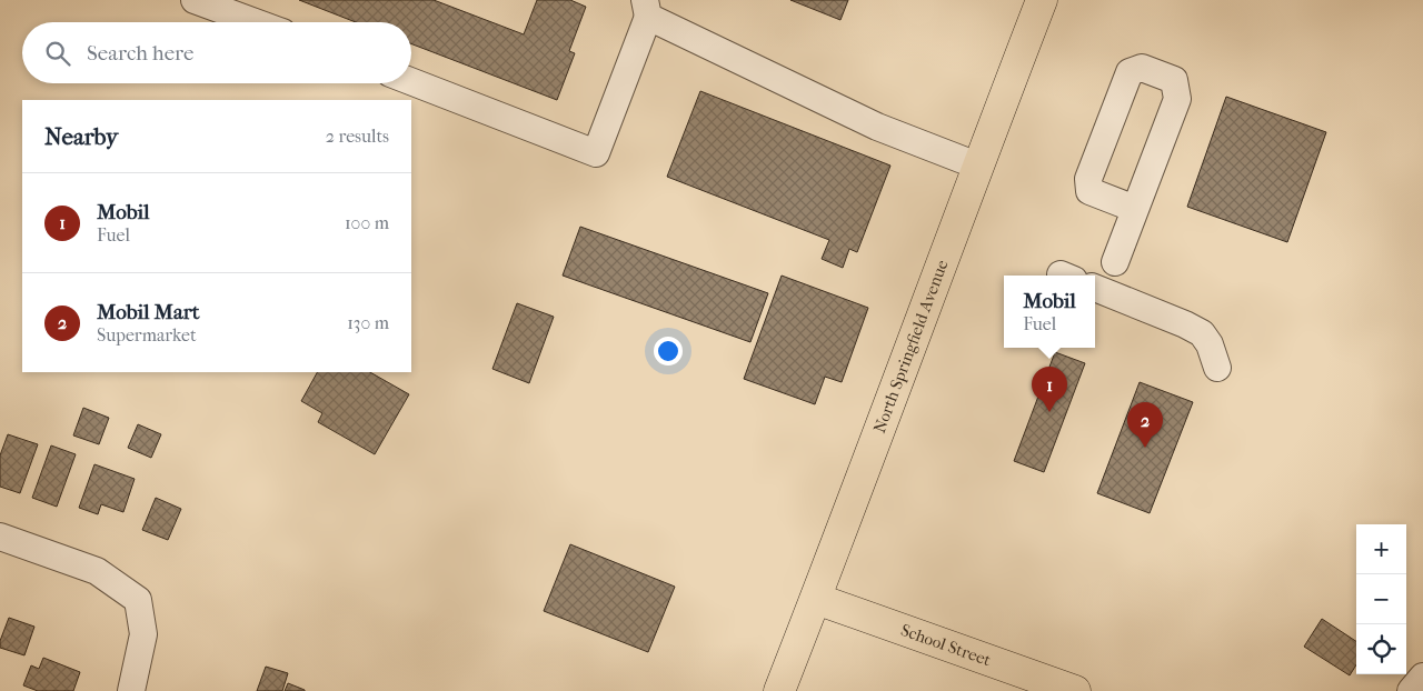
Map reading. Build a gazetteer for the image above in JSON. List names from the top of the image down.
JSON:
{
  "streets": {
    "main road": ["North Springfield Avenue", "School Street"]
  },
  "crossings": [
    ["North Springfield Avenue", "School Street"]
  ],
  "page": {
    "search": "Search here",
    "heading": ["Nearby", "2 results"],
    "list": [
      {
        "mark": "1",
        "name": "Mobil",
        "note": "Fuel",
        "value": "100 m"
      },
      {
        "mark": "2",
        "name": "Mobil Mart",
        "note": "Supermarket",
        "value": "130 m"
      }
    ],
    "popup": ["Mobil", "Fuel"],
    "pins": ["1", "2"],
    "map_buttons": ["+", "−"]
  }
}
